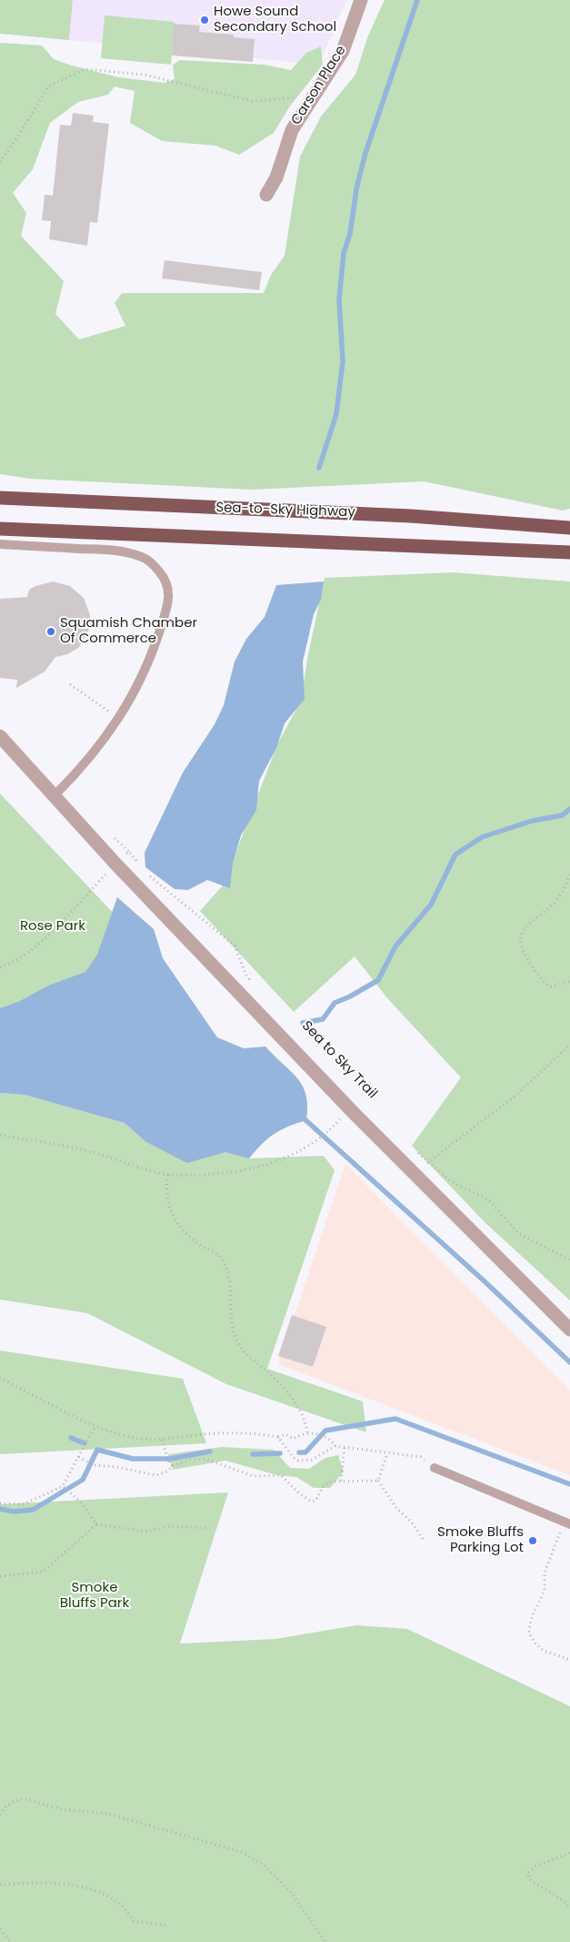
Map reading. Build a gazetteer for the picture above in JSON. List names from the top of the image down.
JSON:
{
  "streets": {
    "highway": ["Sea-to-Sky Highway"],
    "street": ["Carson Place"]
  },
  "parks": ["Rose Park", "Smoke Bluffs Park"],
  "places": ["Howe Sound Secondary School", "Squamish Chamber Of Commerce", "Smoke Bluffs Parking Lot"]
}
